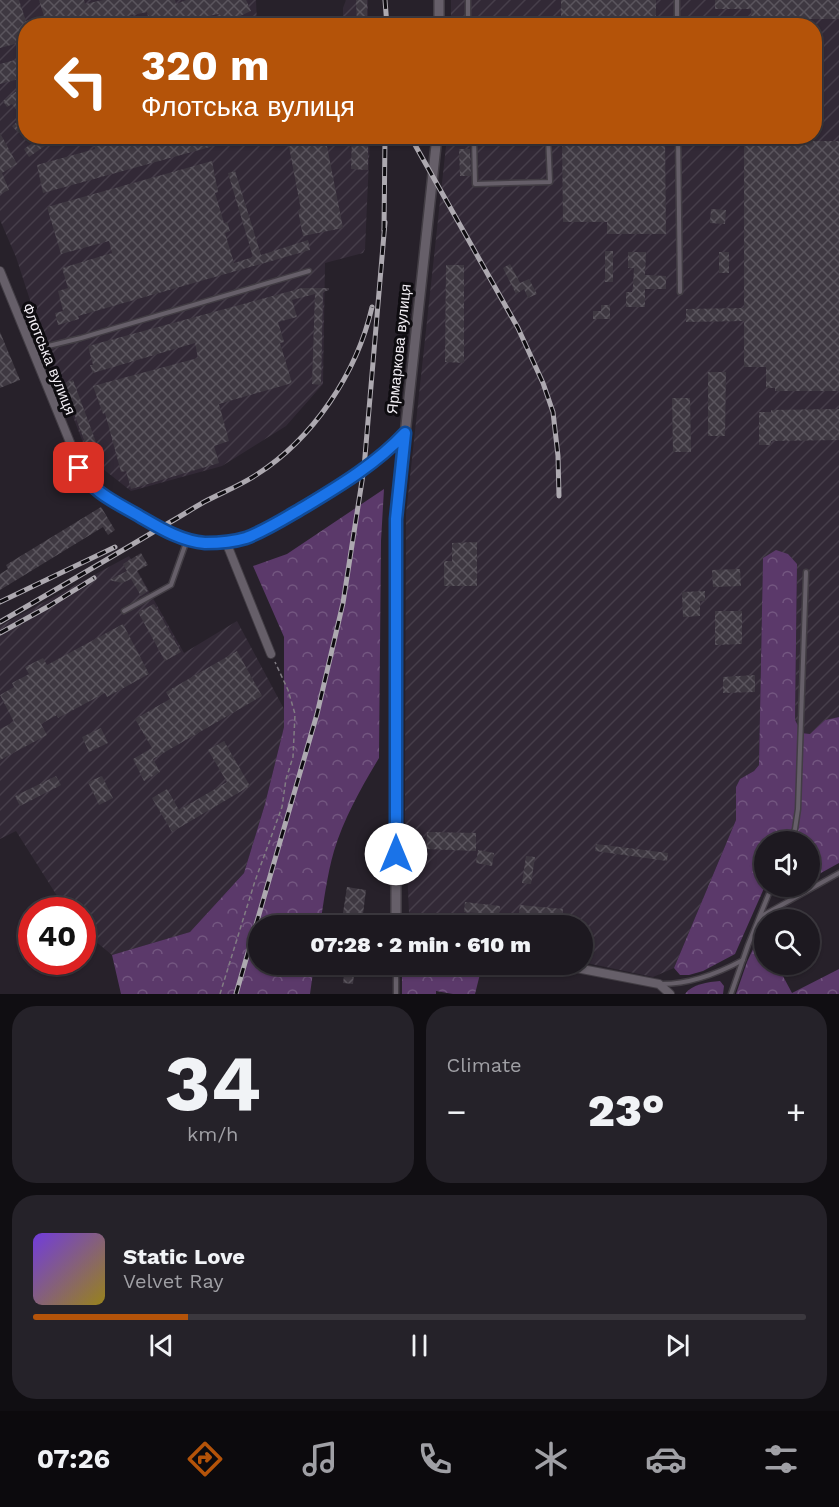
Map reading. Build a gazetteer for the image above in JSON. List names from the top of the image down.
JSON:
{
  "streets": {
    "street": ["Ярмаркова вулиця", "Флотська вулиця"]
  },
  "crossings": [
    ["Ярмаркова вулиця", "Флотська вулиця"]
  ],
  "page": {
    "turn": ["320 m", "Флотська вулиця"],
    "limit": "40",
    "trip": "07:28 · 2 min · 610 m",
    "tile": [
      ["34", "km/h"],
      "Climate"
    ],
    "heat": ["−", "23°", "+"],
    "song": ["Static Love", "Velvet Ray"],
    "tabs": "07:26"
  }
}
